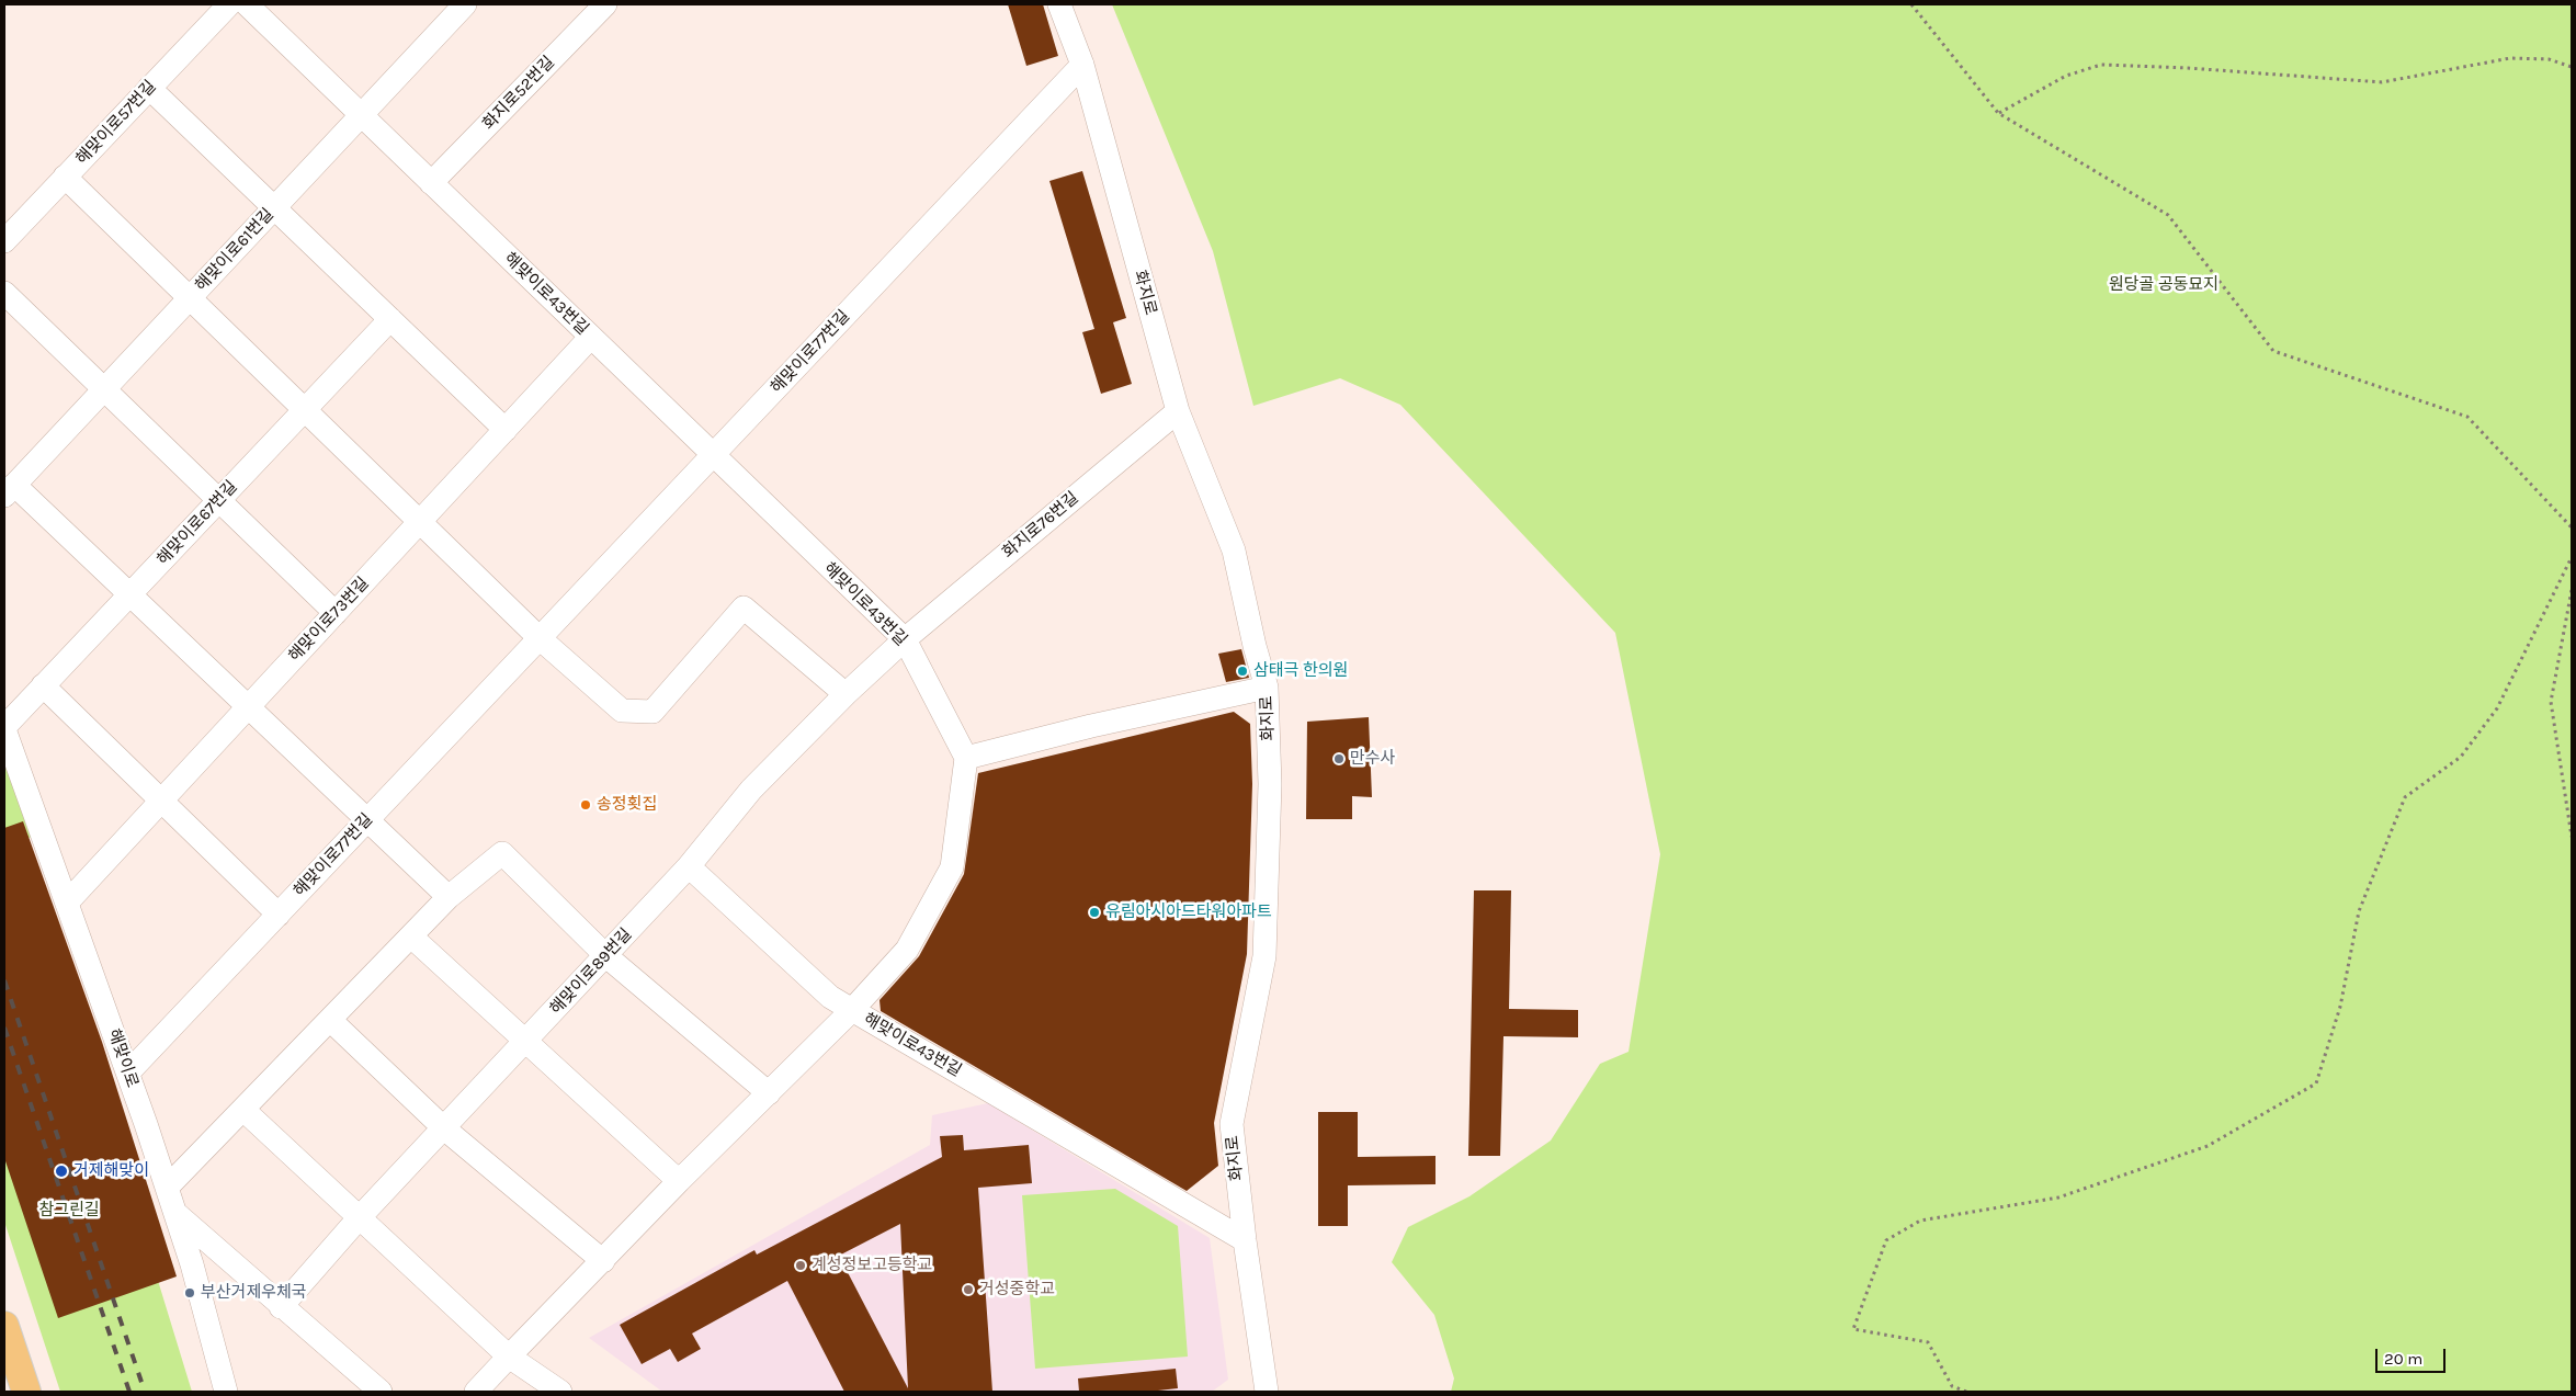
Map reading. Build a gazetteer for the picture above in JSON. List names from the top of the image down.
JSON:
{
  "streets": {
    "street": [
      "화지로52번길",
      "해맞이로57번길",
      "해맞이로61번길",
      "화지로",
      "해맞이로43번길",
      "해맞이로77번길",
      "해맞이로67번길",
      "화지로76번길",
      "해맞이로73번길",
      "해맞이로89번길",
      "해맞이로"
    ]
  },
  "crossings": [
    ["화지로52번길", "해맞이로43번길"],
    ["해맞이로61번길", "해맞이로43번길"],
    ["화지로", "해맞이로43번길"],
    ["화지로", "해맞이로77번길"],
    ["화지로", "화지로76번길"],
    ["해맞이로43번길", "해맞이로77번길"],
    ["해맞이로43번길", "화지로76번길"],
    ["해맞이로43번길", "해맞이로73번길"],
    ["해맞이로43번길", "해맞이로89번길"],
    ["해맞이로77번길", "해맞이로"],
    ["해맞이로67번길", "해맞이로"],
    ["화지로76번길", "해맞이로89번길"],
    ["해맞이로73번길", "해맞이로"]
  ],
  "parks": ["원당골 공동묘지", "참그린길"],
  "places": [
    "삼태극 한의원",
    "만수사",
    "송정횟집",
    "유림아시아드타워아파트",
    "거제해맞이",
    "계성정보고등학교",
    "거성중학교",
    "부산거제우체국"
  ],
  "scale_bar": "20 m"
}
